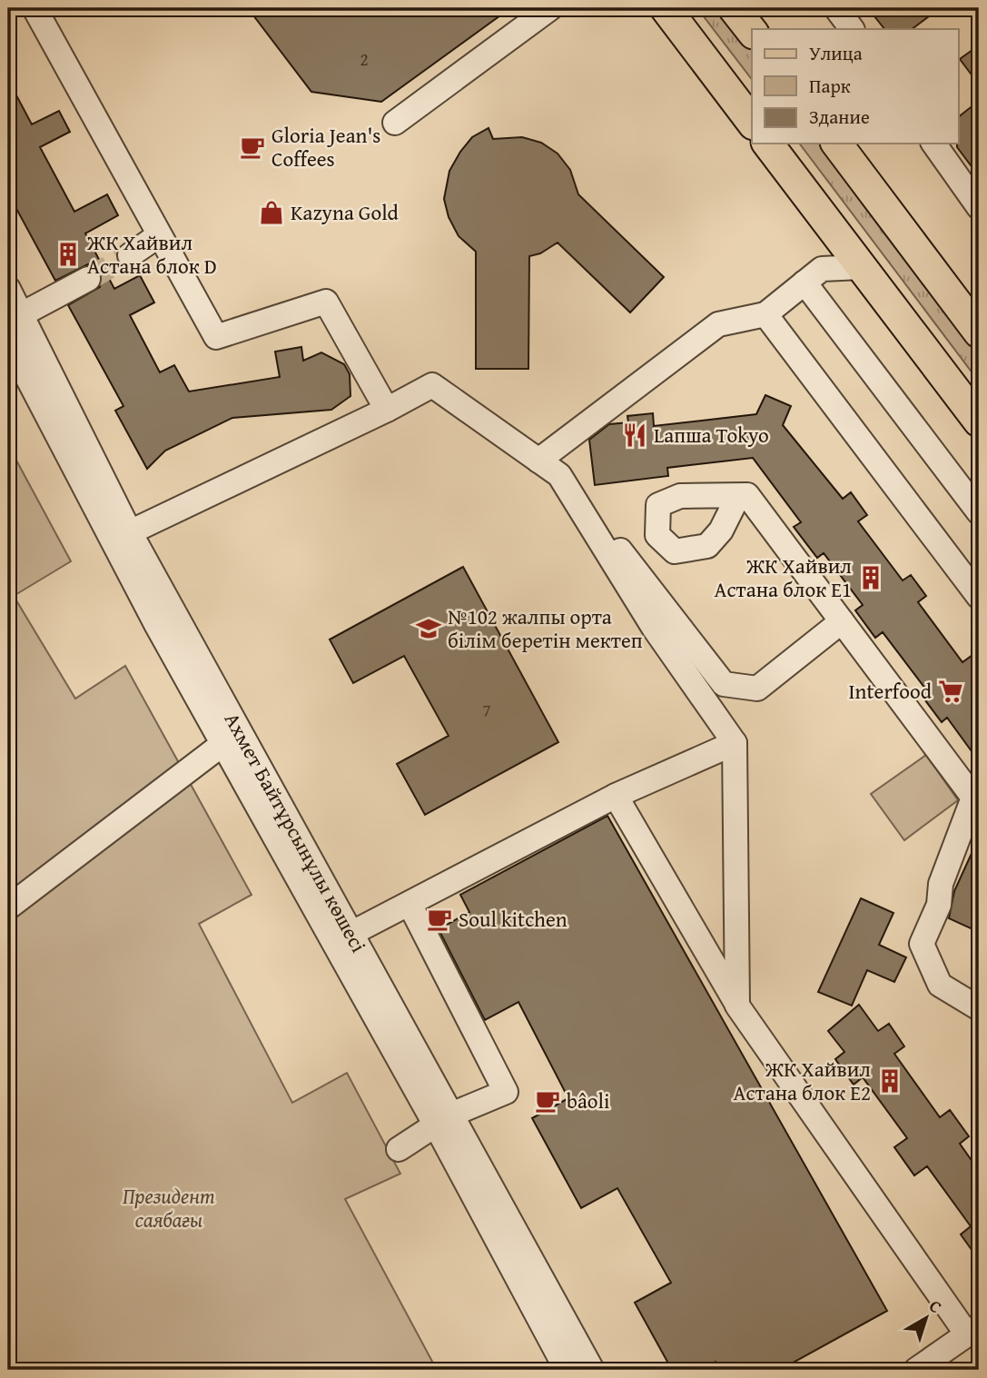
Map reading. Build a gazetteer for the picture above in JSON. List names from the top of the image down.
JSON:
{
  "streets": {
    "street": ["Ахмет Байтұрсынұлы көшесі"]
  },
  "parks": ["Президент саябағы"],
  "places": {
    "cafe": ["Gloria Jean's Coffees", "Soul kitchen", "bâoli"],
    "shop": ["Kazyna Gold"],
    "building": ["ЖК Хайвил Астана блок D", "ЖК Хайвил Астана блок E1", "ЖК Хайвил Астана блок E2"],
    "restaurant": ["Lапша Tokyo"],
    "school or university": ["№102 жалпы орта білім беретін мектеп"],
    "supermarket": ["Interfood"]
  },
  "house_numbers": ["2", "7"],
  "legend": ["Улица", "Парк", "Здание"],
  "north": "top right"
}
